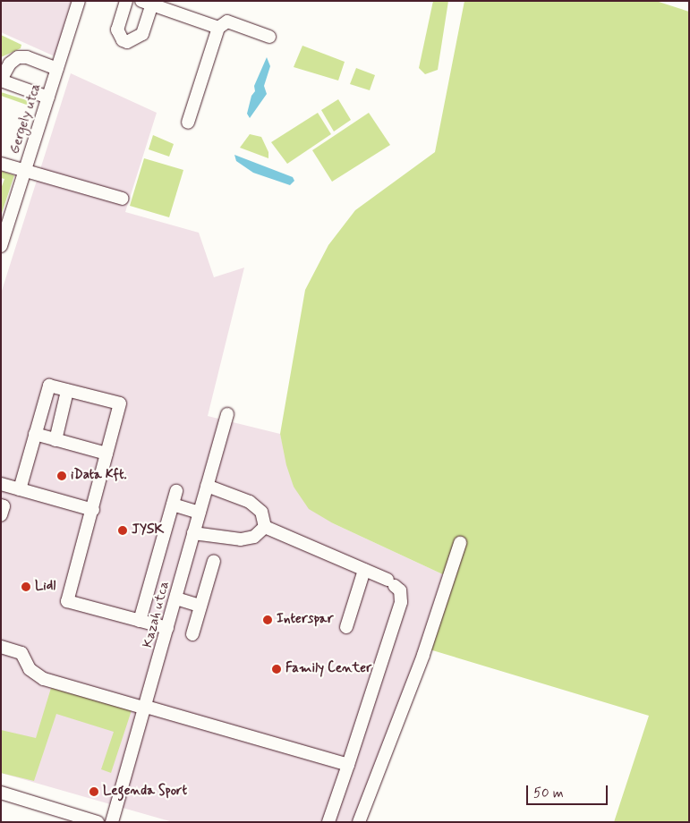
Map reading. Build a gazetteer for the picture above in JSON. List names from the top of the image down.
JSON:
{
  "streets": {
    "street": ["Gergely utca", "Kazah utca"]
  },
  "places": [
    "iData Kft.",
    "JYSK",
    "Lidl",
    "Interspar",
    "Family Center",
    "Legenda Sport"
  ],
  "scale_bar": "50 m"
}
